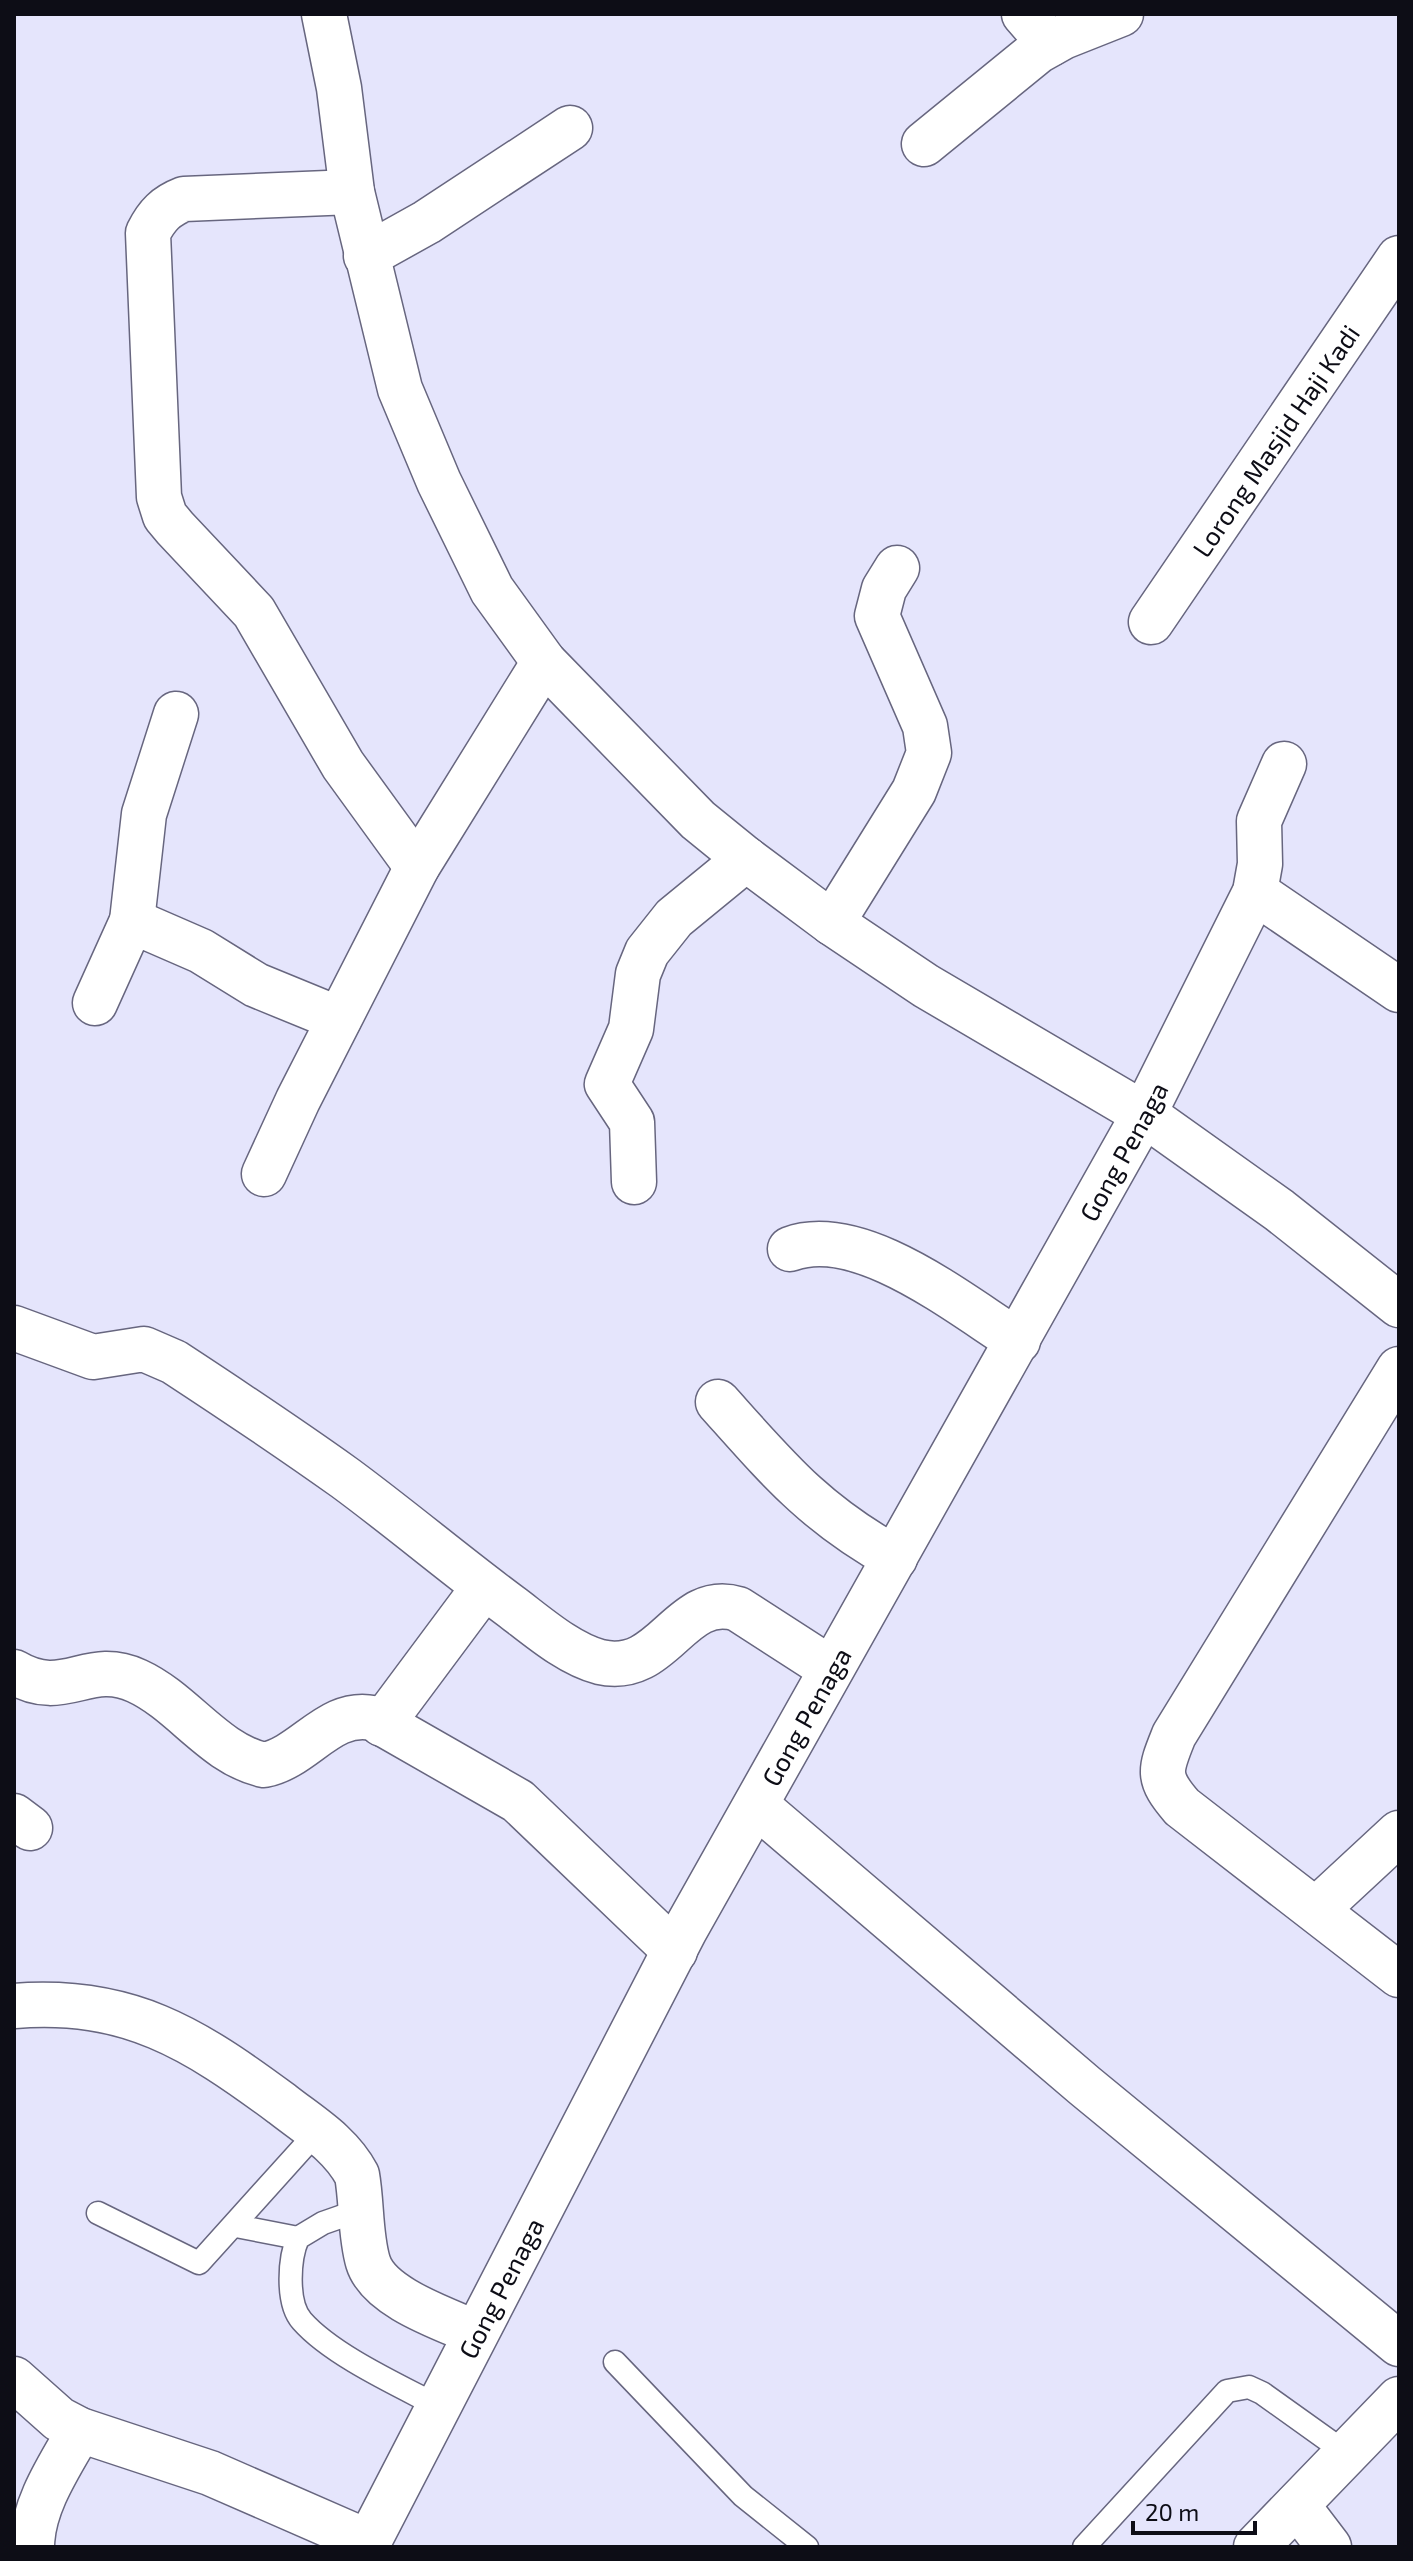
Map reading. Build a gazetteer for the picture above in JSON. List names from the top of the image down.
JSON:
{
  "streets": {
    "street": ["Lorong Masjid Haji Kadi", "Gong Penaga"]
  },
  "scale_bar": "20 m"
}
